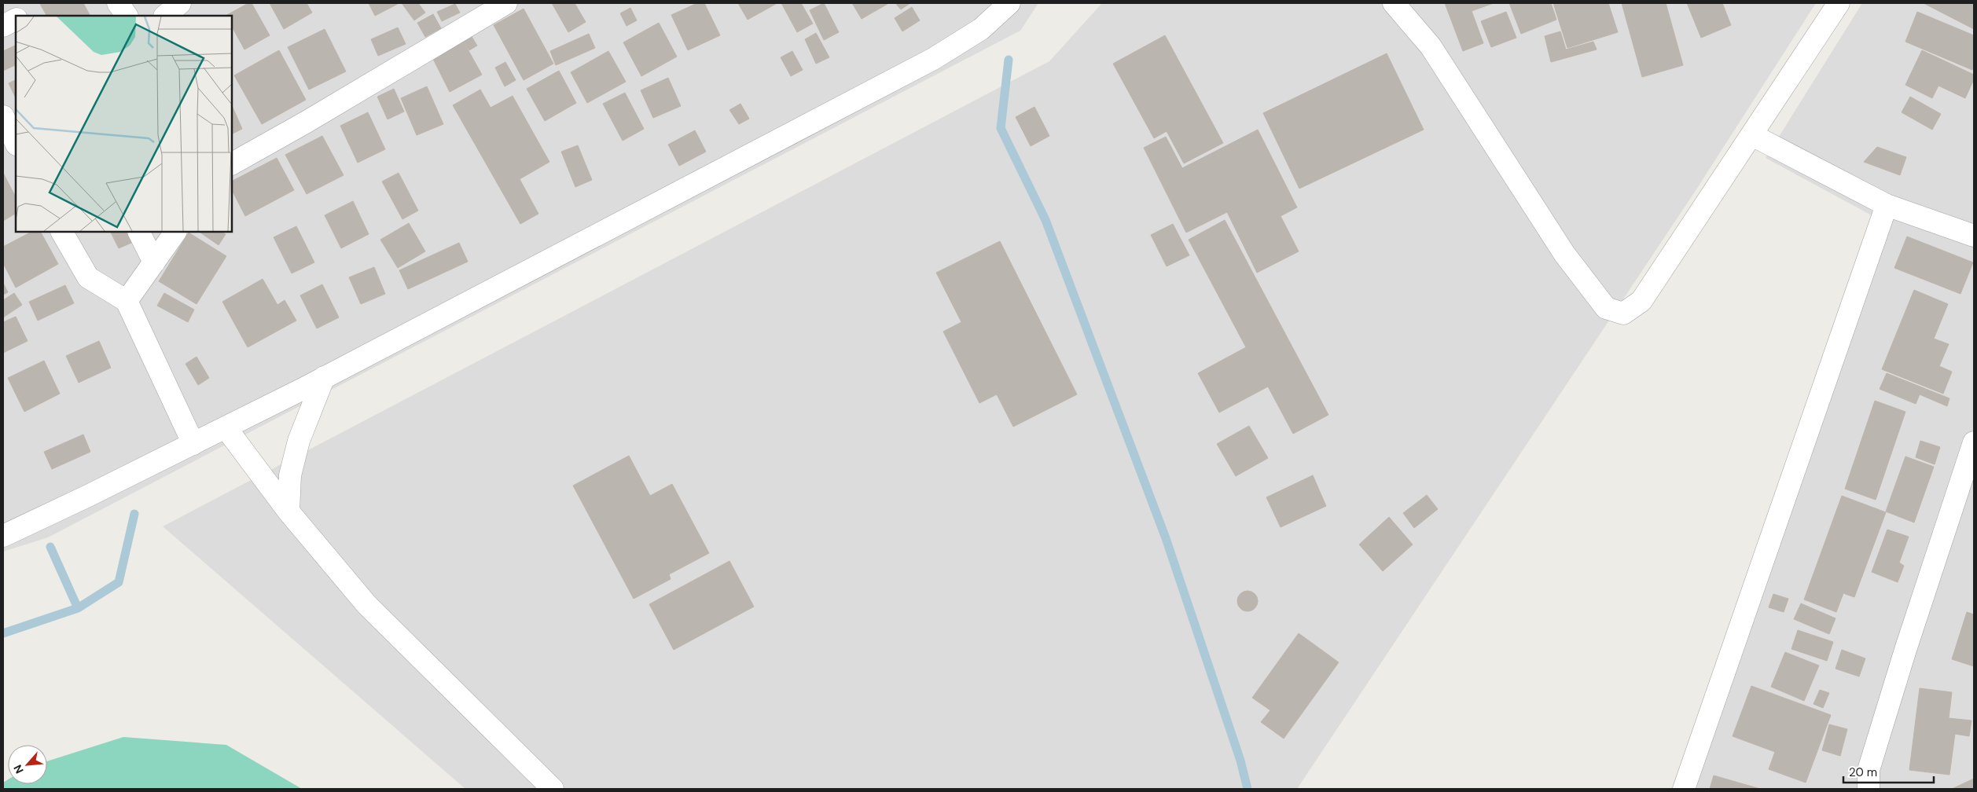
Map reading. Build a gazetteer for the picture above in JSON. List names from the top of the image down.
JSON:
{
  "scale_bar": "20 m",
  "north": "bottom left"
}
